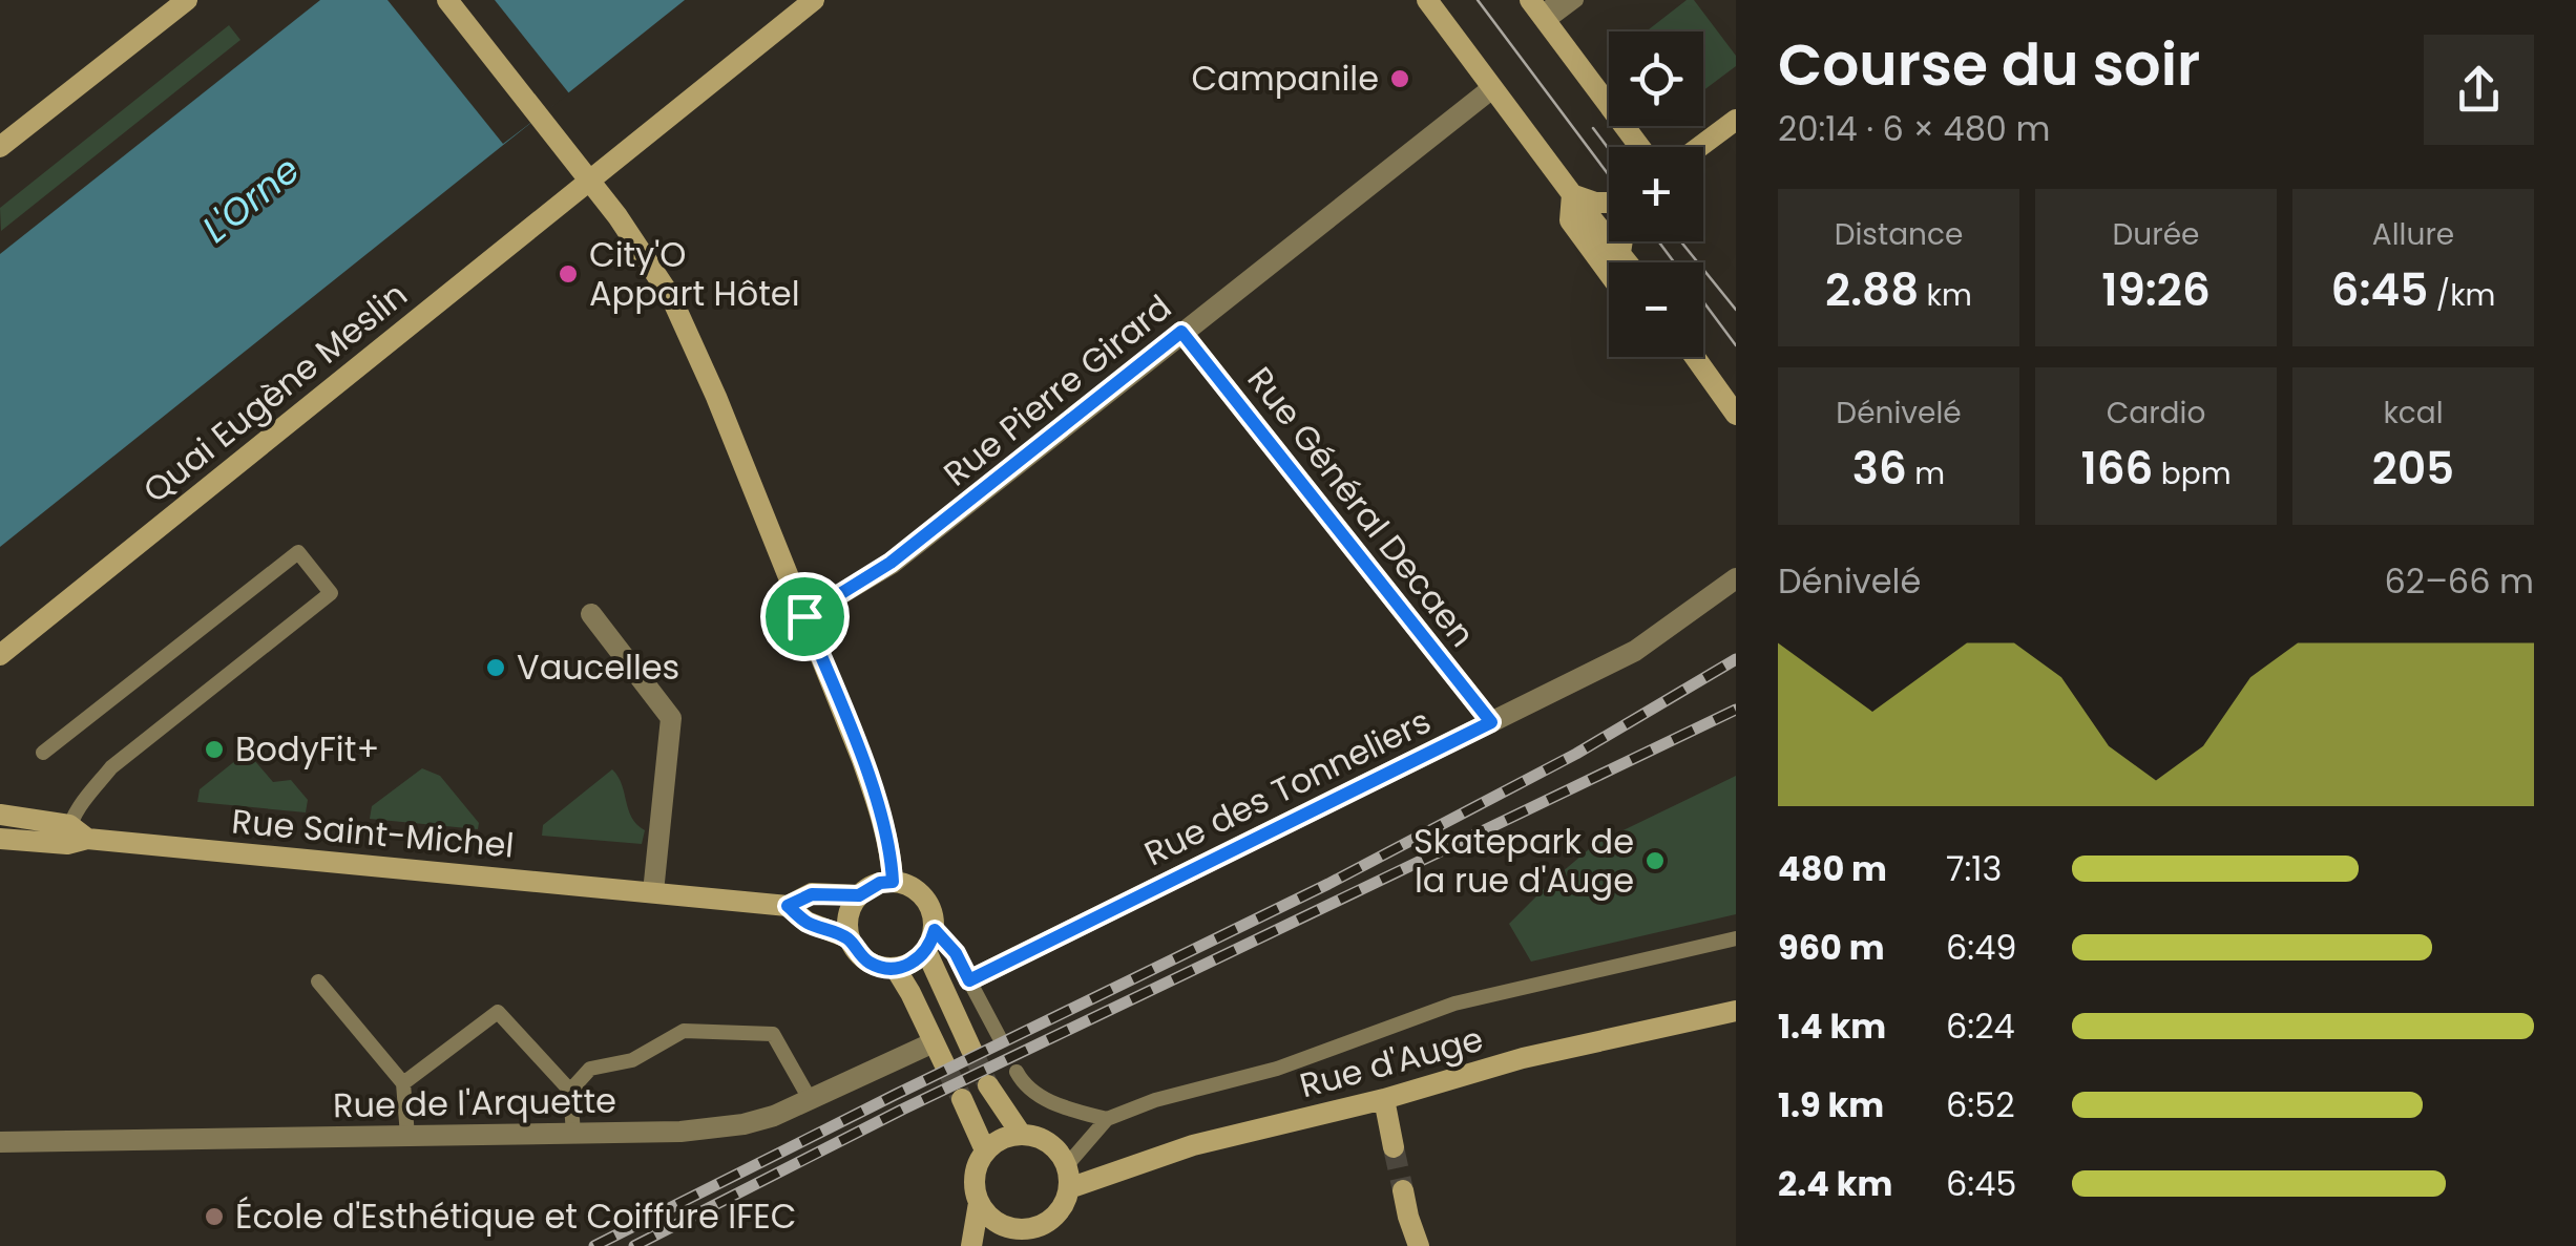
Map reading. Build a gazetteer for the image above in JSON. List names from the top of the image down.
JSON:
{
  "streets": {
    "main road": ["Quai Eugène Meslin", "Rue Saint-Michel", "Rue d'Auge"],
    "street": [
      "Rue Pierre Girard",
      "Rue Général Decaen",
      "Rue des Tonneliers",
      "Rue de l'Arquette"
    ]
  },
  "crossings": [
    ["Rue Pierre Girard", "Rue Général Decaen"],
    ["Rue Général Decaen", "Rue des Tonneliers"]
  ],
  "water": ["L'Orne"],
  "places": [
    "Campanile",
    "City'O Appart Hôtel",
    "Vaucelles",
    "BodyFit+",
    "Skatepark de la rue d'Auge",
    "École d'Esthétique et Coiffure IFEC"
  ],
  "page": {
    "heading": ["Course du soir", "20:14 · 6 × 480 m"],
    "map_buttons": ["+", "−"],
    "stats": [
      ["Distance", "2.88 km"],
      ["Durée", "19:26"],
      ["Allure", "6:45 /km"],
      ["Dénivelé", "36 m"],
      ["Cardio", "166 bpm"],
      ["kcal", "205"]
    ],
    "chart": ["Dénivelé", "62–66 m"],
    "list": [
      {
        "name": "480 m",
        "note": "7:13"
      },
      {
        "name": "960 m",
        "note": "6:49"
      },
      {
        "name": "1.4 km",
        "note": "6:24"
      },
      {
        "name": "1.9 km",
        "note": "6:52"
      },
      {
        "name": "2.4 km",
        "note": "6:45"
      }
    ]
  }
}
